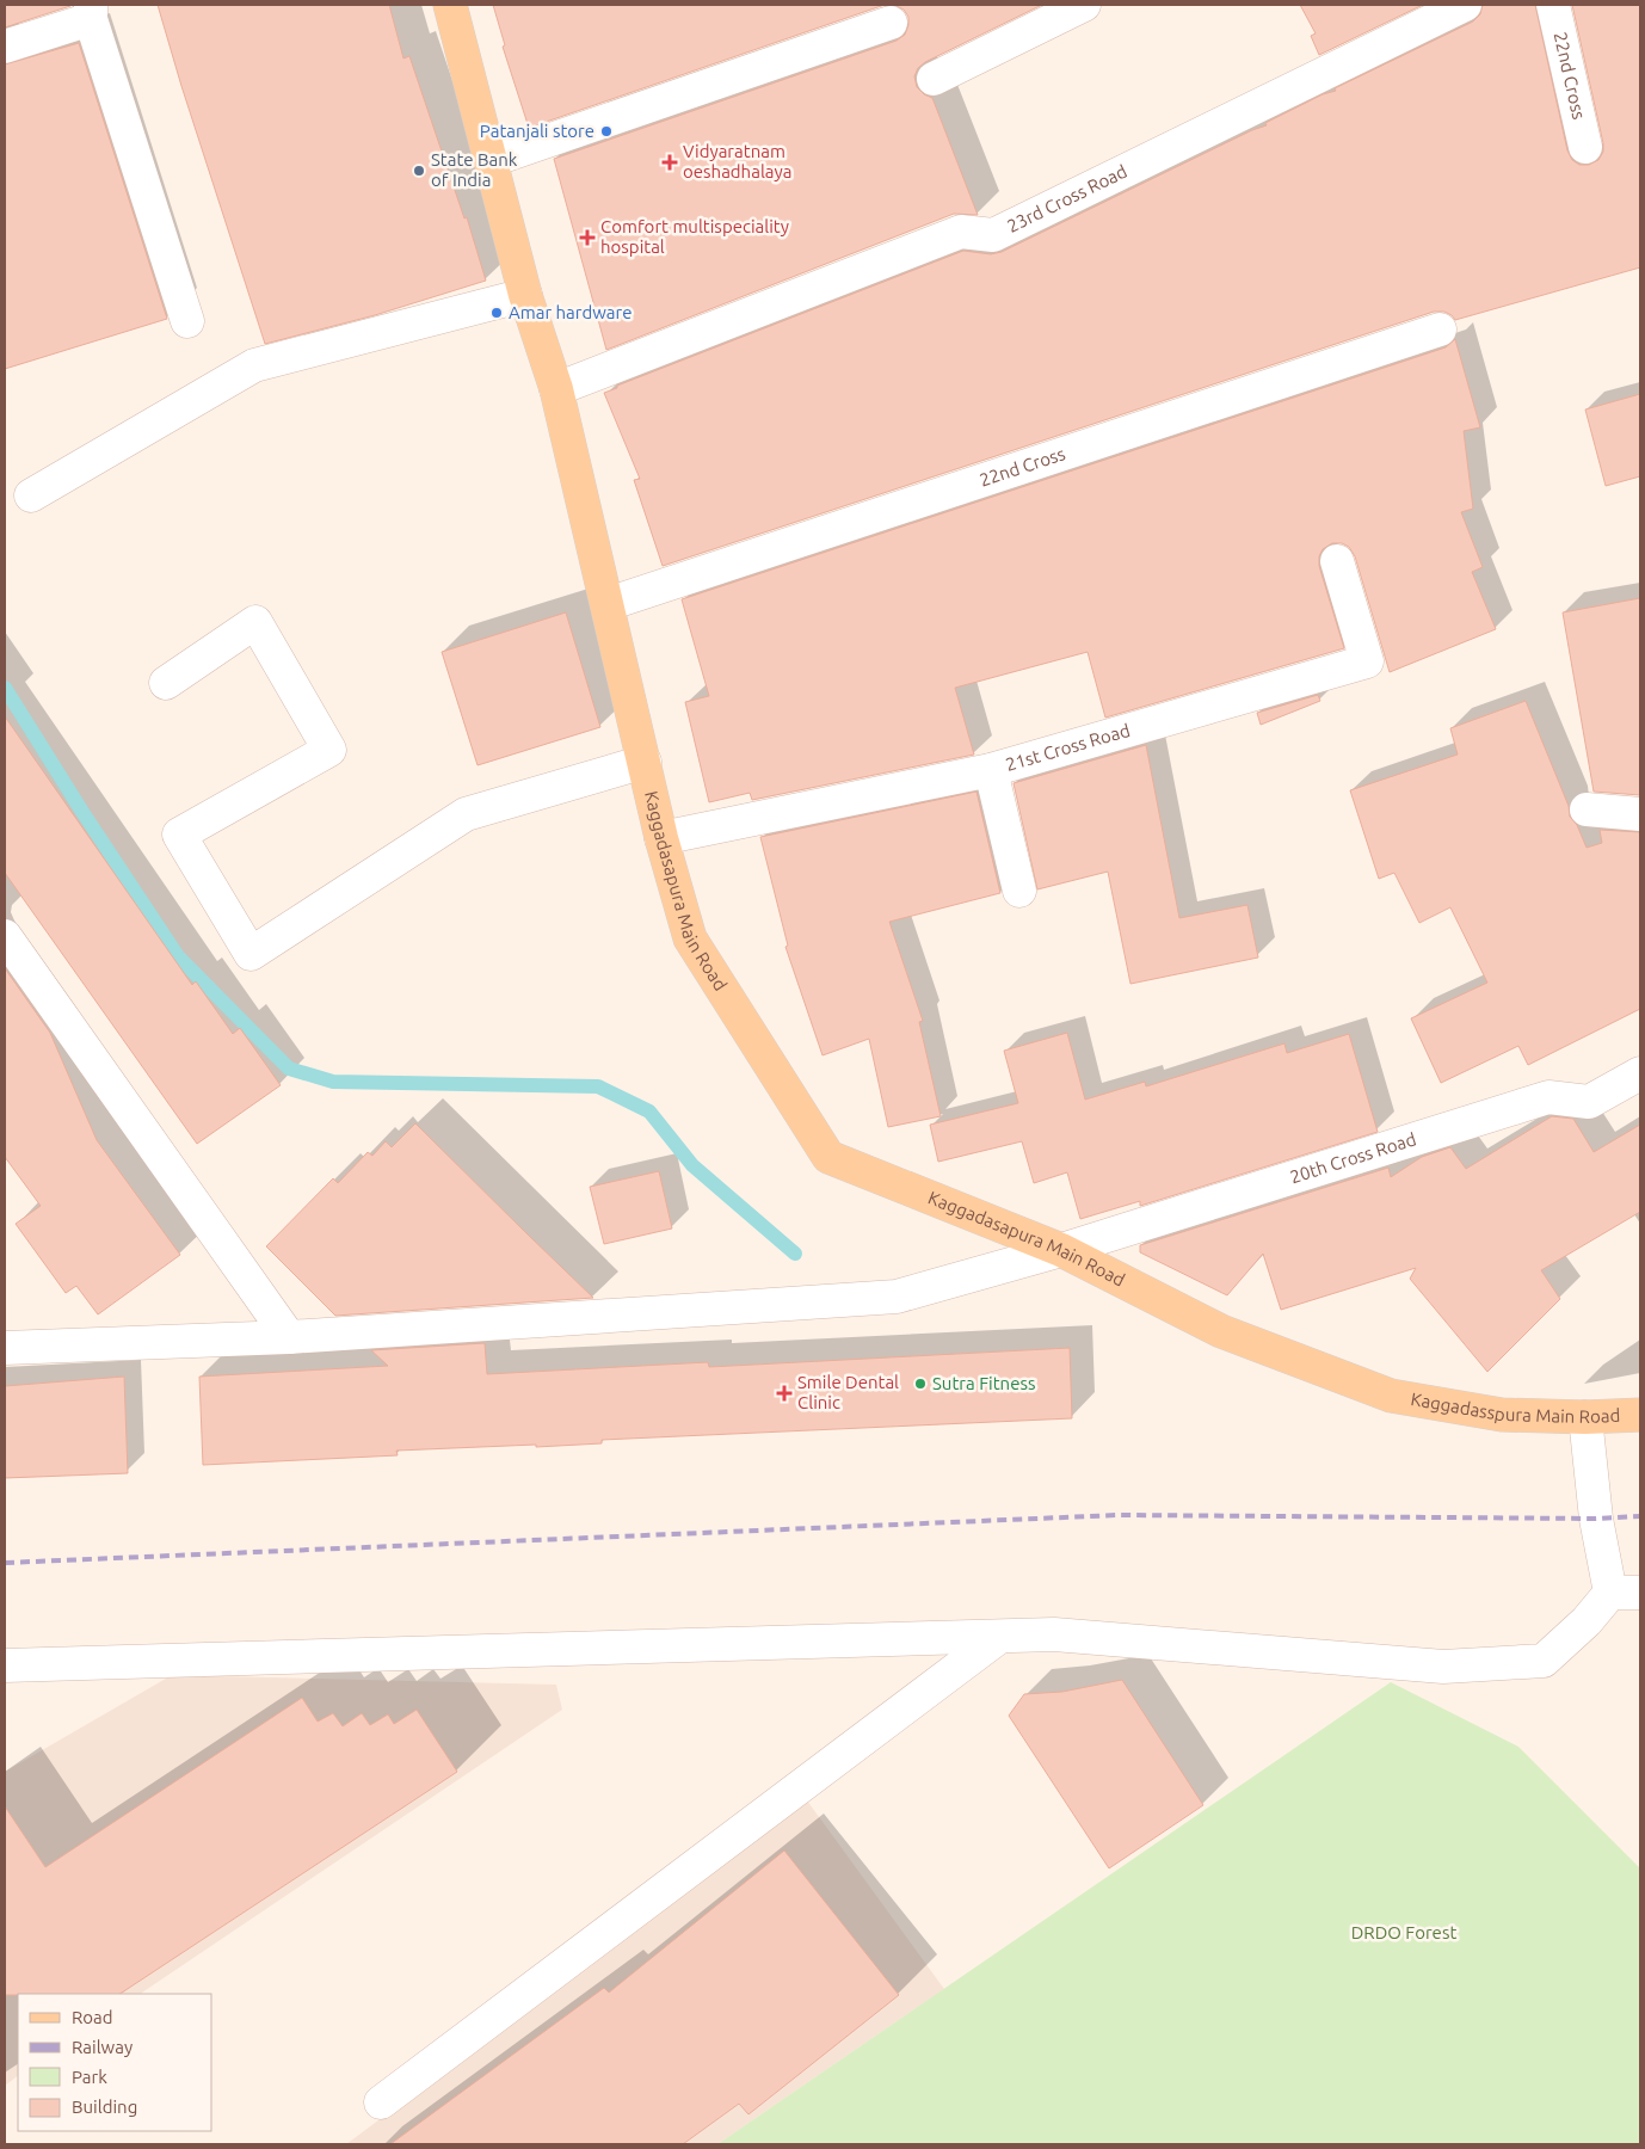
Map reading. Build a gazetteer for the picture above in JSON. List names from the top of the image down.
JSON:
{
  "streets": {
    "main road": ["Kaggadasapura Main Road", "Kaggadasspura Main Road"],
    "street": [
      "22nd Cross",
      "23rd Cross Road",
      "21st Cross Road",
      "20th Cross Road"
    ]
  },
  "crossings": [
    ["22nd Cross", "Kaggadasapura Main Road"],
    ["23rd Cross Road", "Kaggadasapura Main Road"],
    ["21st Cross Road", "Kaggadasapura Main Road"],
    ["Kaggadasapura Main Road", "20th Cross Road"],
    ["Kaggadasapura Main Road", "Kaggadasspura Main Road"]
  ],
  "parks": ["DRDO Forest"],
  "places": {
    "other": [
      "Patanjali store",
      "State Bank of India",
      "Amar hardware",
      "Sutra Fitness"
    ],
    "health": ["Vidyaratnam oeshadhalaya", "Comfort multispeciality hospital", "Smile Dental Clinic"]
  },
  "legend": [
    "Road",
    "Railway",
    "Park",
    "Building"
  ]
}
